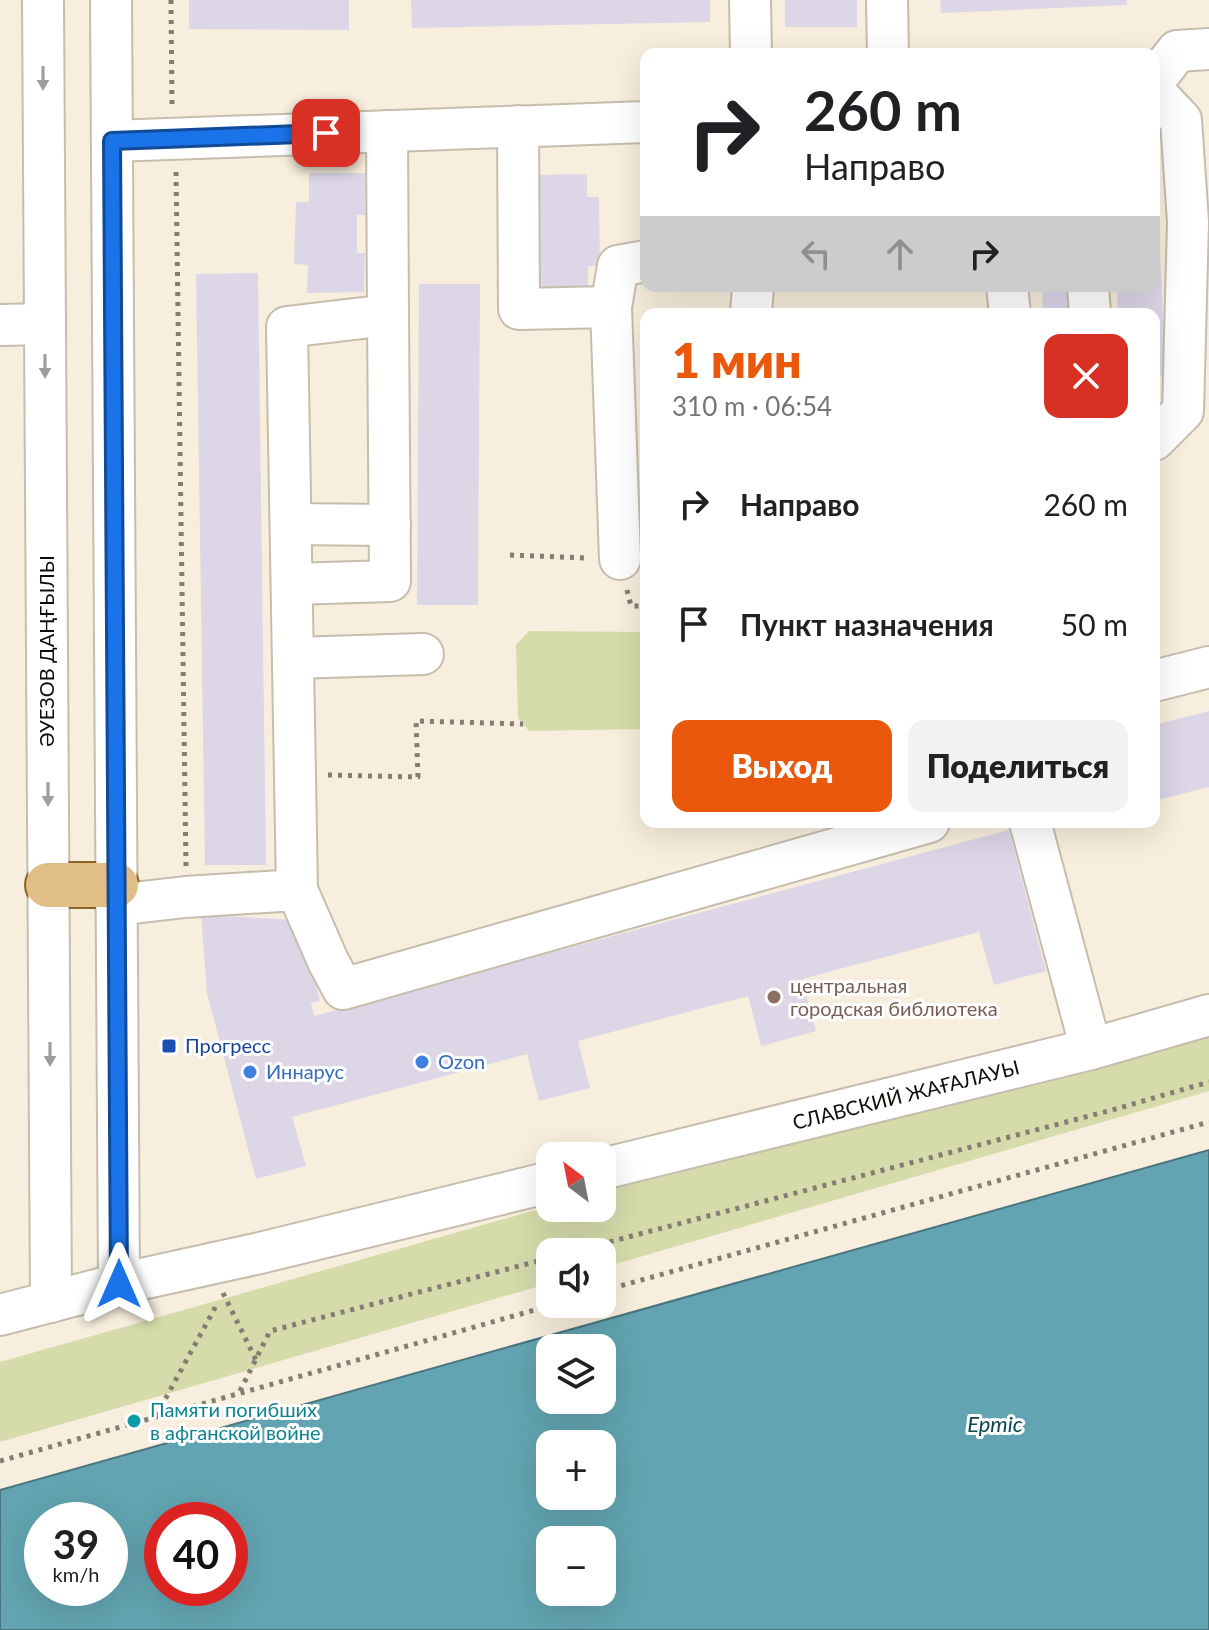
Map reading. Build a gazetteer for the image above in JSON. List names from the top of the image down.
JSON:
{
  "streets": {
    "street": ["ӘУЕЗОВ ДАҢҒЫЛЫ", "СЛАВСКИЙ ЖАҒАЛАУЫ"]
  },
  "water": ["Ертіс"],
  "places": {
    "other": [
      "центральная городская библиотека",
      "Ozon",
      "Иннарус",
      "Памяти погибших в афганской войне"
    ],
    "transit": ["Прогресс"]
  },
  "north": "top left",
  "page": {
    "turn": ["260 m", "Направо"],
    "heading": ["1 мин", "310 m · 06:54"],
    "list": [
      {
        "name": "Направо",
        "value": "260 m"
      },
      {
        "name": "Пункт назначения",
        "value": "50 m"
      }
    ],
    "buttons": ["Выход", "Поделиться"],
    "map_buttons": ["+", "−"],
    "speed": "39 km/h",
    "limit": "40"
  }
}
